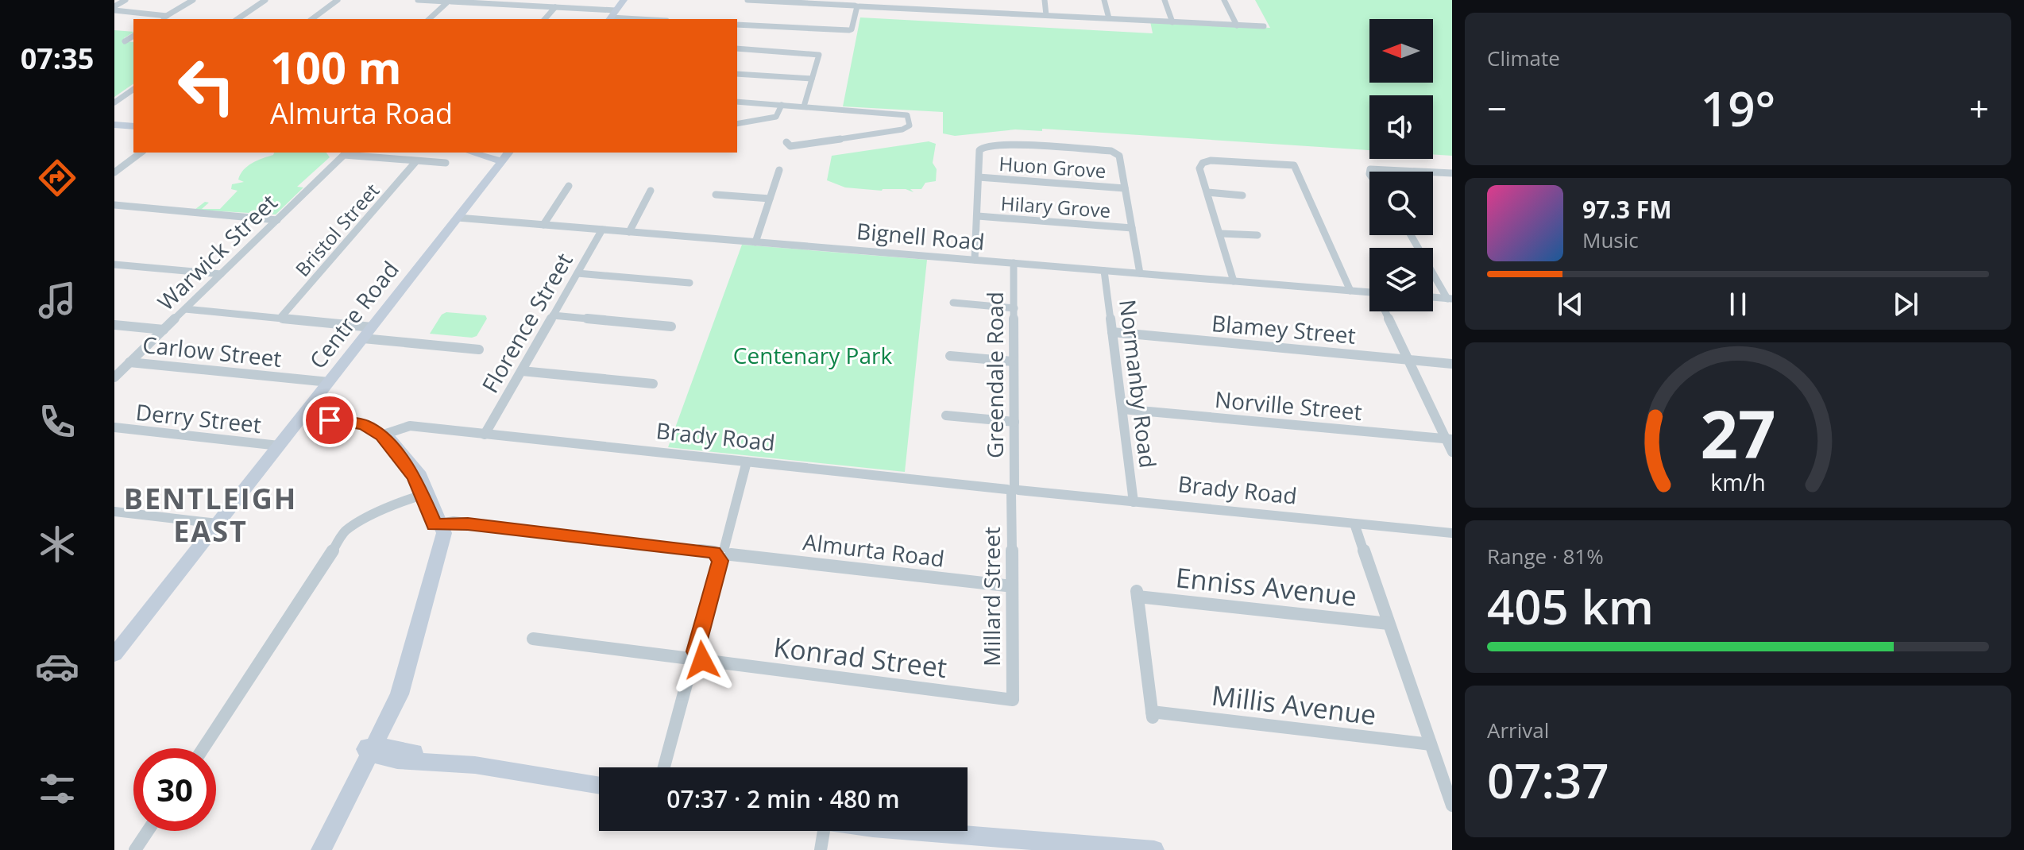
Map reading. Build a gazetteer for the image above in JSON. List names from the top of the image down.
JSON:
{
  "streets": {
    "street": [
      "Huon Grove",
      "Hilary Grove",
      "Bristol Street",
      "Bignell Road",
      "Warwick Street",
      "Centre Road",
      "Florence Street",
      "Blamey Street",
      "Carlow Street",
      "Greendale Road",
      "Normanby Road",
      "Norville Street",
      "Derry Street",
      "Brady Road",
      "Almurta Road",
      "Enniss Avenue",
      "Millard Street",
      "Konrad Street",
      "Millis Avenue"
    ]
  },
  "crossings": [
    ["Bignell Road", "Centre Road"],
    ["Bignell Road", "Florence Street"],
    ["Bignell Road", "Greendale Road"],
    ["Bignell Road", "Normanby Road"],
    ["Warwick Street", "Carlow Street"],
    ["Centre Road", "Carlow Street"],
    ["Centre Road", "Derry Street"],
    ["Florence Street", "Brady Road"],
    ["Blamey Street", "Normanby Road"],
    ["Greendale Road", "Brady Road"],
    ["Greendale Road", "Millard Street"],
    ["Normanby Road", "Norville Street"],
    ["Normanby Road", "Brady Road"],
    ["Brady Road", "Millard Street"],
    ["Almurta Road", "Millard Street"],
    ["Enniss Avenue", "Millis Avenue"],
    ["Millard Street", "Konrad Street"]
  ],
  "districts": ["BENTLEIGH EAST"],
  "parks": ["Centenary Park"],
  "north": "left",
  "page": {
    "tabs": "07:35",
    "tile": [
      "Climate",
      ["Range · 81%", "405 km"],
      ["Arrival", "07:37"]
    ],
    "turn": ["100 m", "Almurta Road"],
    "heat": ["−", "19°", "+"],
    "song": ["97.3 FM", "Music"],
    "limit": "30",
    "trip": "07:37 · 2 min · 480 m",
    "gauge": ["27", "km/h"]
  }
}
